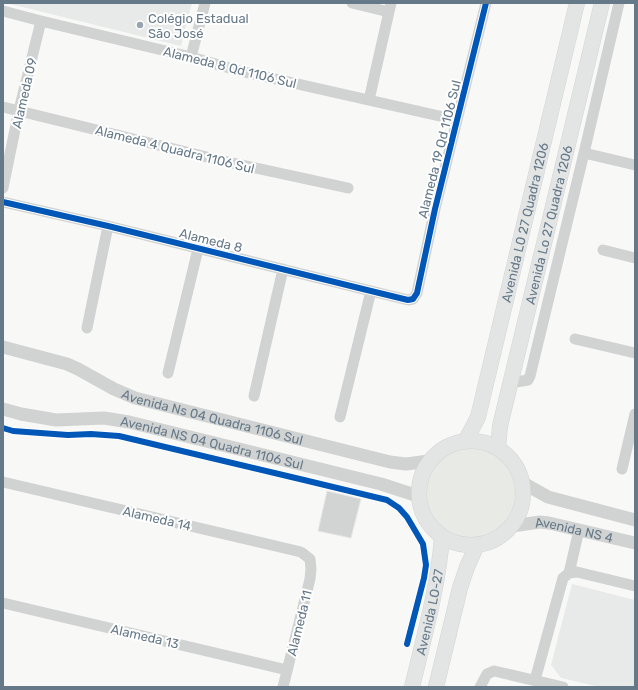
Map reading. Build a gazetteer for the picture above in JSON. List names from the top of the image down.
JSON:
{
  "streets": {
    "main road": ["Avenida L0 27 Quadra 1206", "Avenida Lo 27 Quadra 1206", "Avenida LO-27"],
    "street": [
      "Alameda 8 Qd 1106 Sul",
      "Alameda 09",
      "Alameda 4 Quadra 1106 Sul",
      "Alameda 19 Qd 1106 Sul",
      "Alameda 8",
      "Avenida Ns 04 Quadra 1106 Sul",
      "Avenida NS 04 Quadra 1106 Sul",
      "Alameda 14",
      "Avenida NS 4",
      "Alameda 11",
      "Alameda 13"
    ]
  },
  "crossings": [
    ["Alameda 8 Qd 1106 Sul", "Alameda 09"],
    ["Alameda 8 Qd 1106 Sul", "Alameda 19 Qd 1106 Sul"],
    ["Alameda 09", "Alameda 4 Quadra 1106 Sul"],
    ["Alameda 19 Qd 1106 Sul", "Alameda 8"],
    ["Avenida L0 27 Quadra 1206", "Avenida Lo 27 Quadra 1206"],
    ["Avenida L0 27 Quadra 1206", "Avenida Ns 04 Quadra 1106 Sul"],
    ["Avenida L0 27 Quadra 1206", "Avenida NS 04 Quadra 1106 Sul"],
    ["Avenida L0 27 Quadra 1206", "Avenida NS 4"],
    ["Avenida L0 27 Quadra 1206", "Avenida LO-27"],
    ["Avenida Lo 27 Quadra 1206", "Avenida Ns 04 Quadra 1106 Sul"],
    ["Avenida Lo 27 Quadra 1206", "Avenida NS 04 Quadra 1106 Sul"],
    ["Avenida Lo 27 Quadra 1206", "Avenida NS 4"],
    ["Avenida Lo 27 Quadra 1206", "Avenida LO-27"],
    ["Avenida Ns 04 Quadra 1106 Sul", "Avenida NS 04 Quadra 1106 Sul"],
    ["Avenida Ns 04 Quadra 1106 Sul", "Avenida NS 4"],
    ["Avenida Ns 04 Quadra 1106 Sul", "Avenida LO-27"],
    ["Avenida NS 04 Quadra 1106 Sul", "Avenida NS 4"],
    ["Avenida NS 04 Quadra 1106 Sul", "Avenida LO-27"],
    ["Alameda 14", "Alameda 11"],
    ["Avenida NS 4", "Avenida LO-27"],
    ["Alameda 11", "Alameda 13"]
  ],
  "places": ["Colégio Estadual São José"]
}
